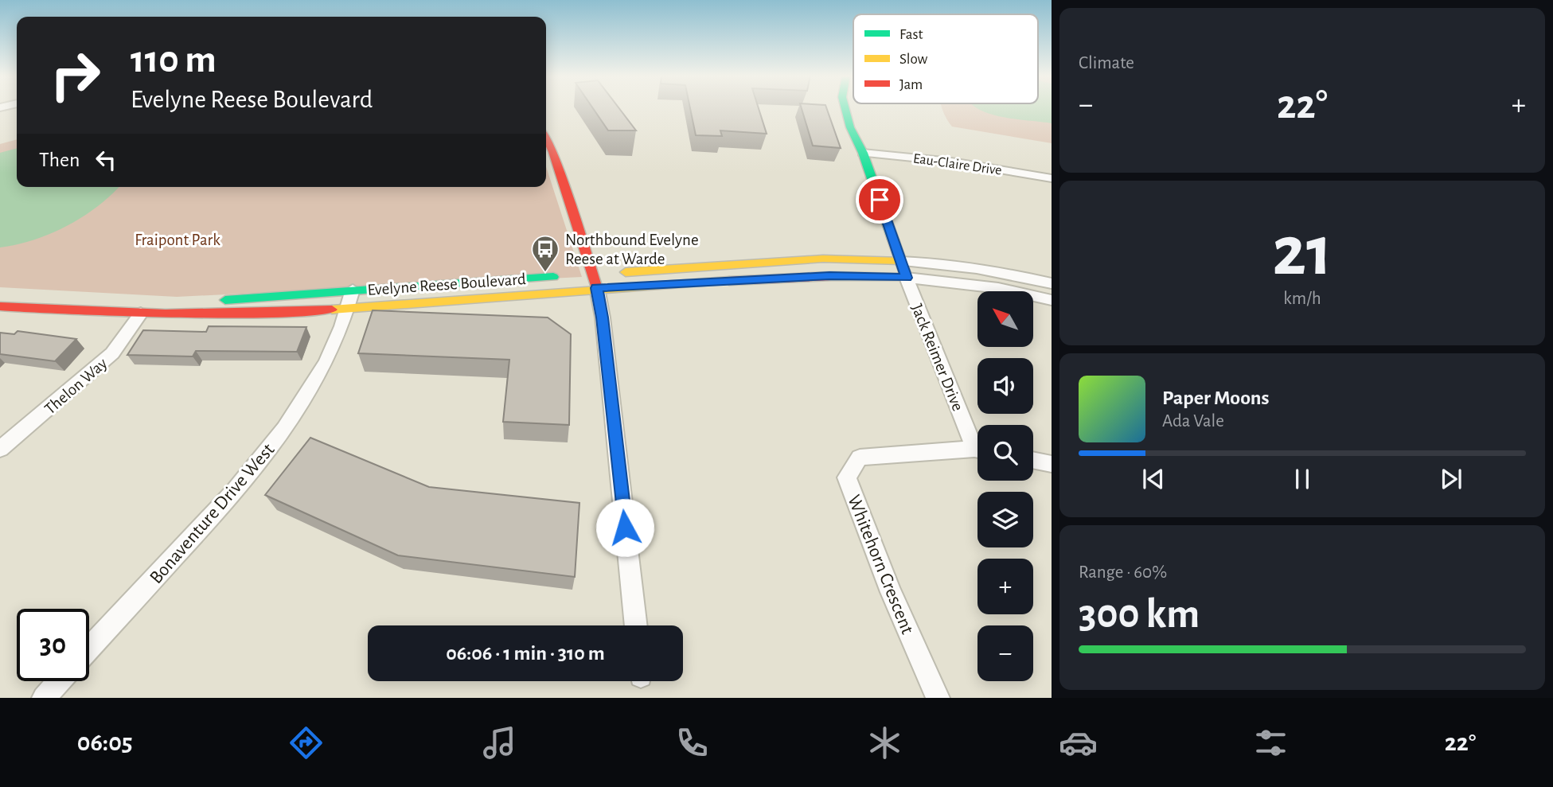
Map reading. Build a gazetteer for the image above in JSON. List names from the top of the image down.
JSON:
{
  "streets": {
    "street": [
      "Eau-Claire Drive",
      "Evelyne Reese Boulevard",
      "Jack Reimer Drive",
      "Thelon Way",
      "Bonaventure Drive West",
      "Whitehorn Crescent"
    ]
  },
  "crossings": [
    ["Eau-Claire Drive", "Jack Reimer Drive"],
    ["Evelyne Reese Boulevard", "Jack Reimer Drive"],
    ["Evelyne Reese Boulevard", "Thelon Way"],
    ["Evelyne Reese Boulevard", "Bonaventure Drive West"]
  ],
  "parks": ["Fraipont Park"],
  "places": {
    "bus stop": ["Northbound Evelyne Reese at Warde"]
  },
  "legend": ["Fast", "Slow", "Jam"],
  "north": "top left",
  "page": {
    "tile": [
      "Climate",
      ["21", "km/h"],
      ["Range · 60%", "300 km"]
    ],
    "turn": ["110 m", "Evelyne Reese Boulevard"],
    "heat": ["−", "22°", "+"],
    "then": "Then",
    "map_buttons": ["+", "−"],
    "song": ["Paper Moons", "Ada Vale"],
    "limit": "30",
    "trip": "06:06 · 1 min · 310 m",
    "tabs": ["06:05", "22°"]
  }
}
